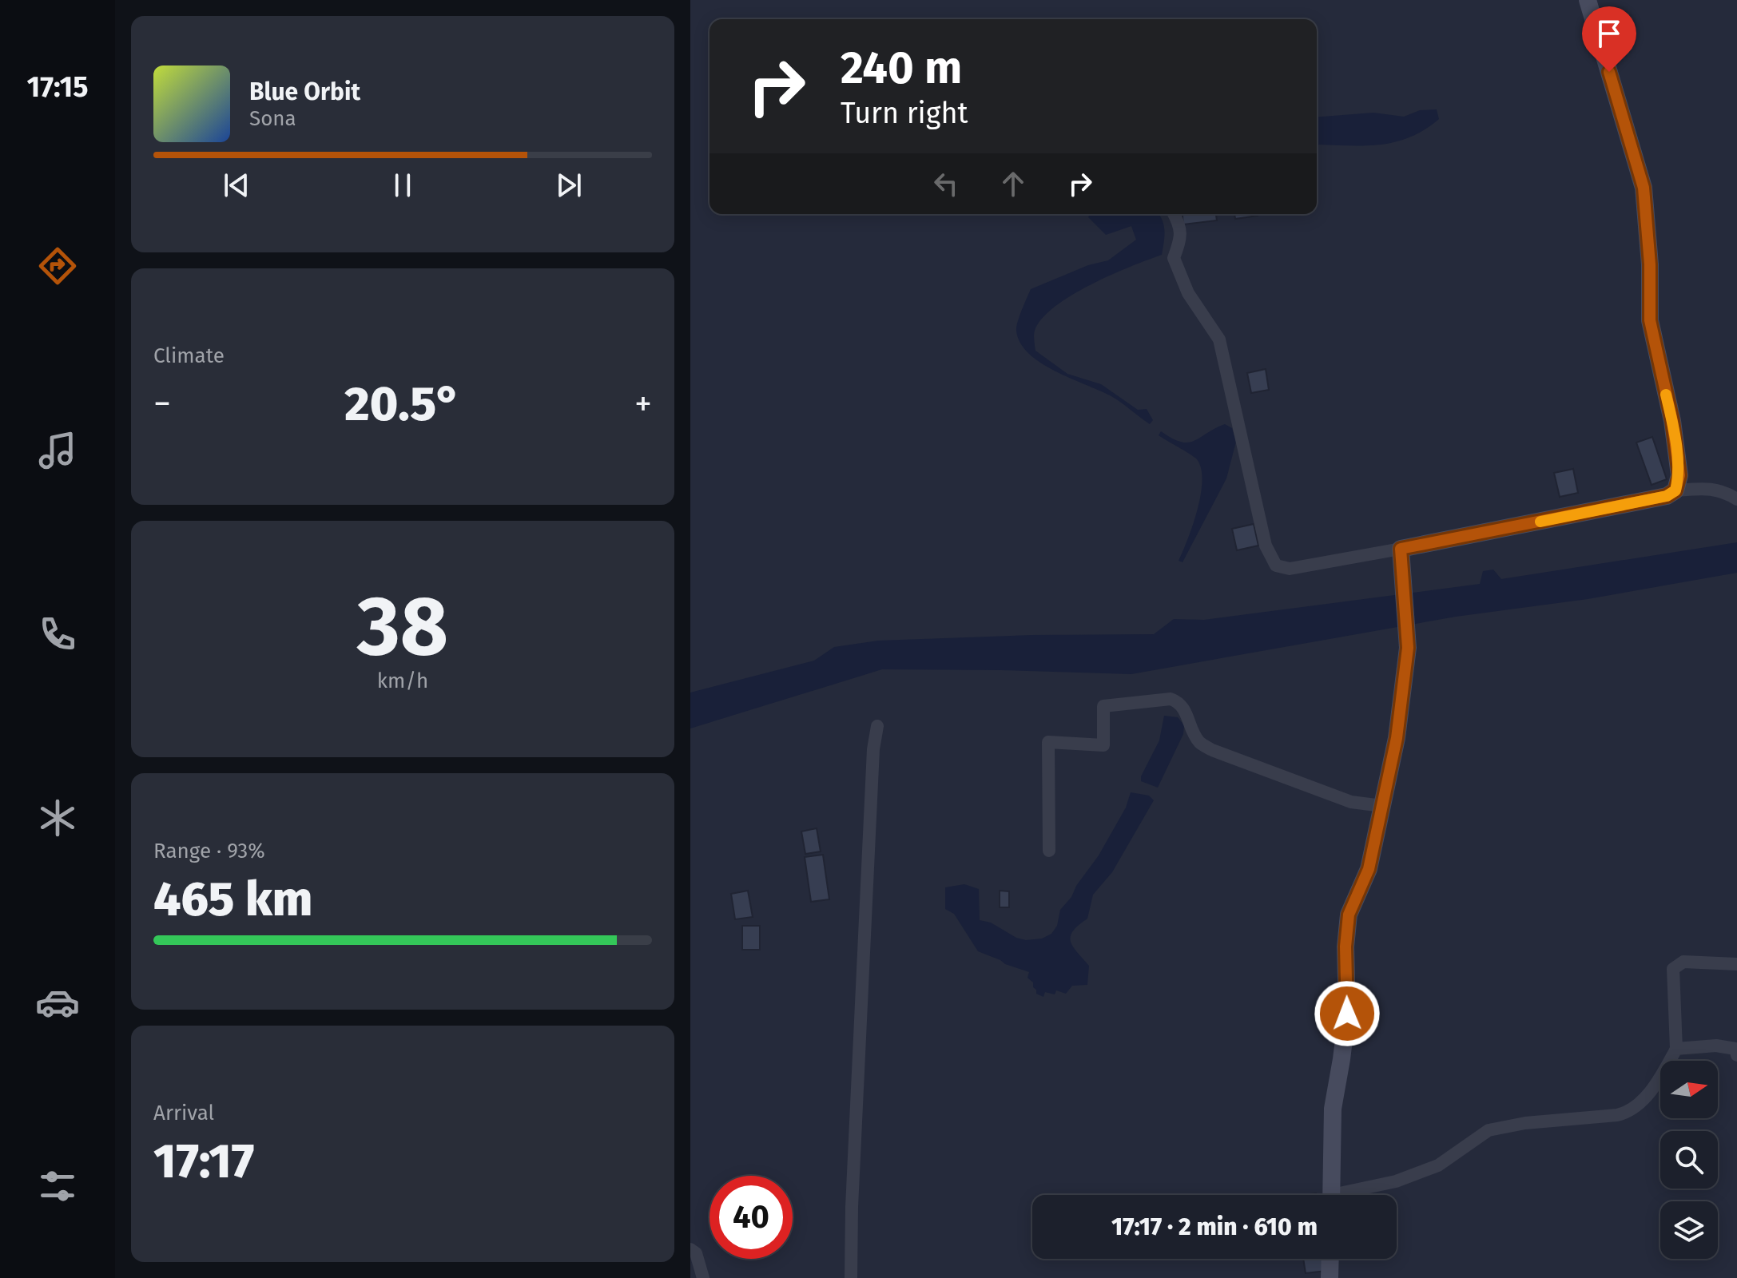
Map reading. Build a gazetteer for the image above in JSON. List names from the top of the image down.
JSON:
{
  "north": "right",
  "page": {
    "tabs": "17:15",
    "turn": ["240 m", "Turn right"],
    "song": ["Blue Orbit", "Sona"],
    "tile": [
      "Climate",
      ["38", "km/h"],
      ["Range · 93%", "465 km"],
      ["Arrival", "17:17"]
    ],
    "heat": ["−", "20.5°", "+"],
    "limit": "40",
    "trip": "17:17 · 2 min · 610 m"
  }
}
